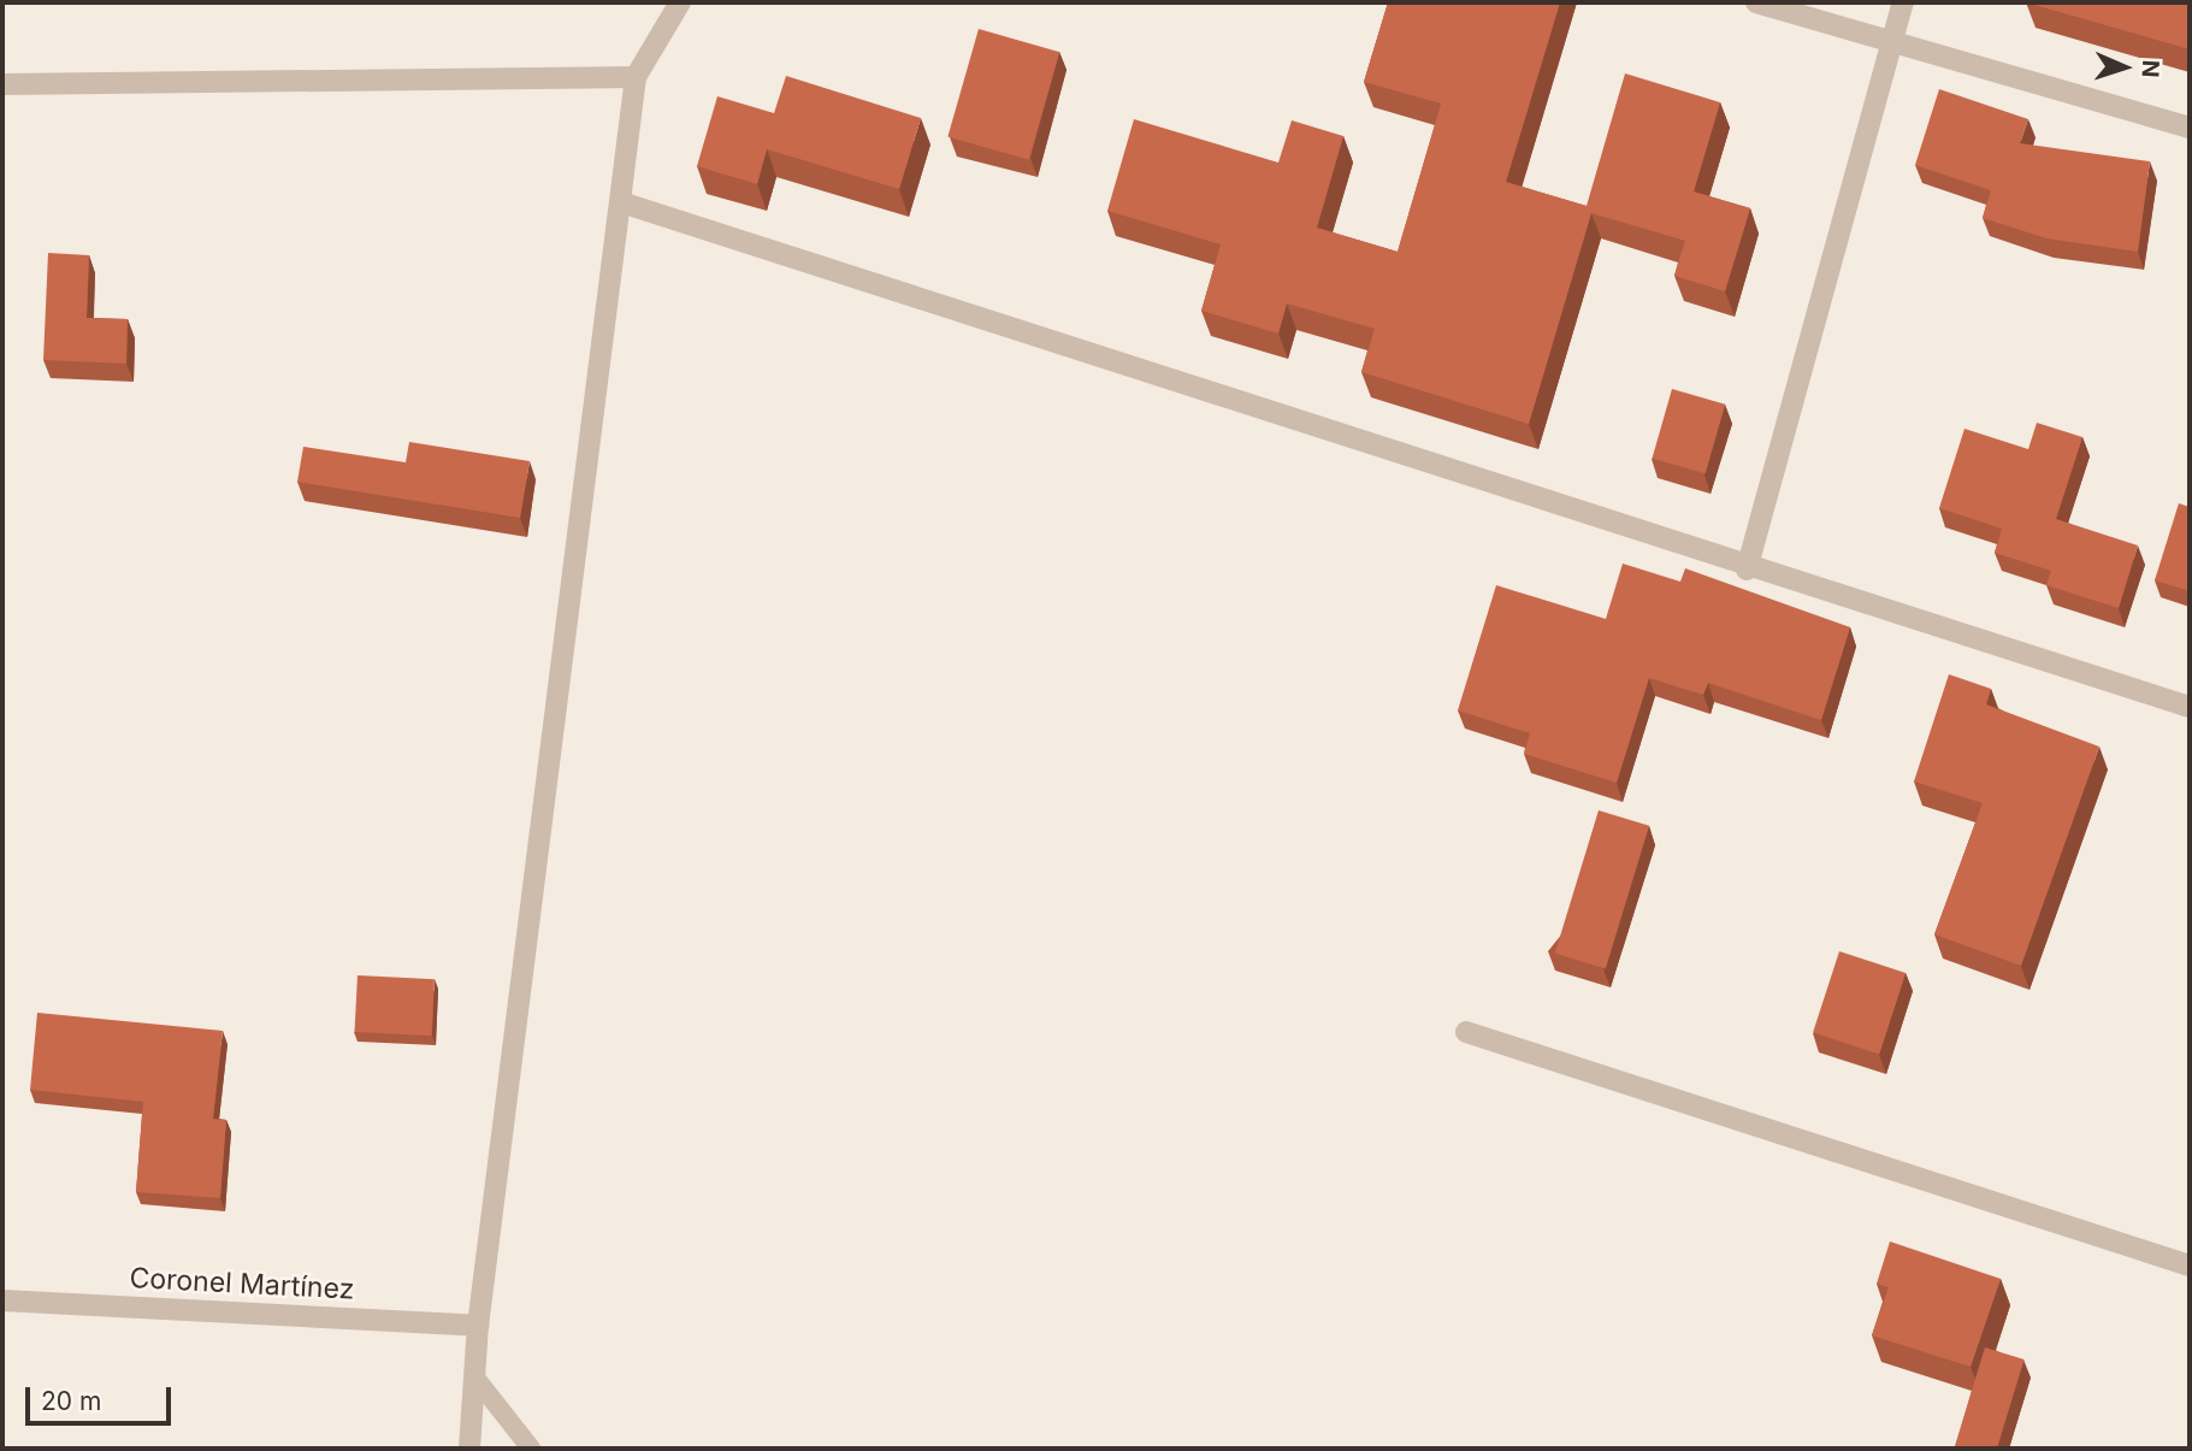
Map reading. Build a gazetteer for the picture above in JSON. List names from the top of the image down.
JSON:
{
  "streets": {
    "street": ["Coronel Martínez"]
  },
  "scale_bar": "20 m",
  "north": "right"
}
